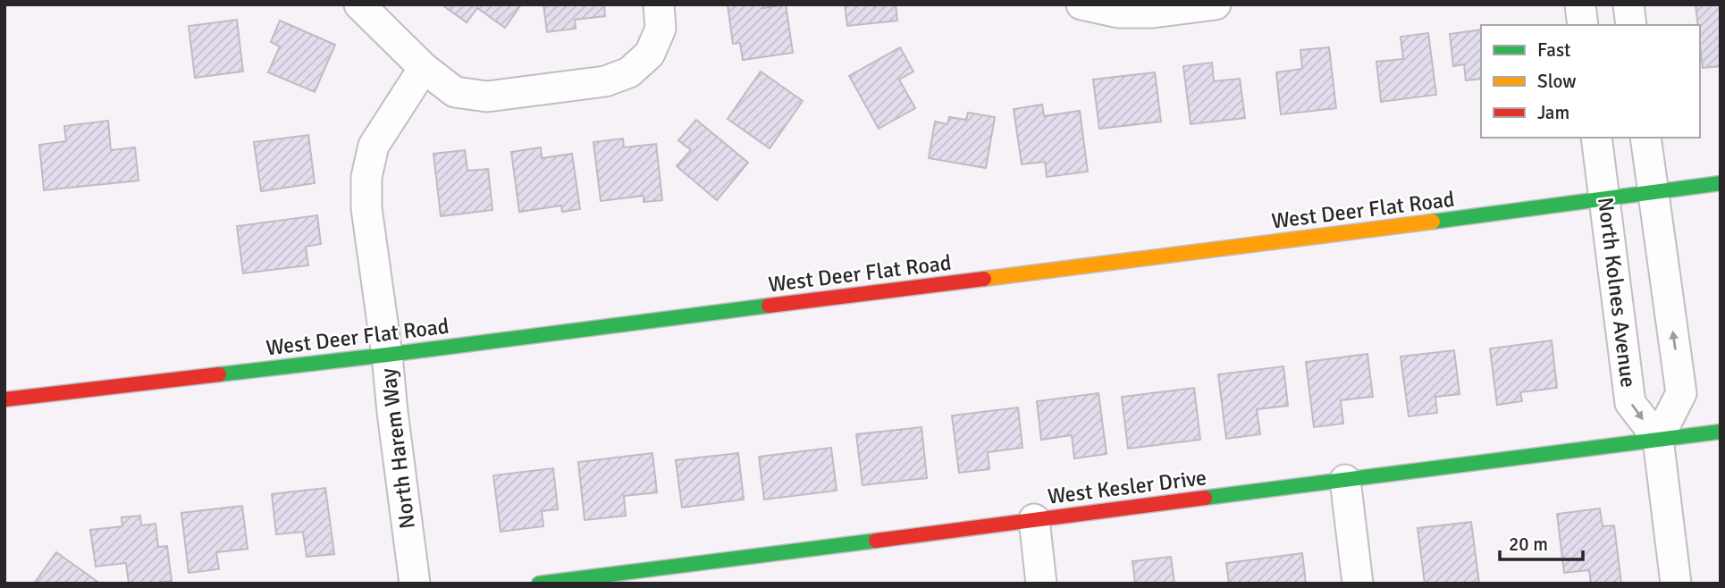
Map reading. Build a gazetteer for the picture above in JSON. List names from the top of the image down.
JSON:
{
  "streets": {
    "main road": ["West Deer Flat Road", "West Kesler Drive"],
    "street": ["North Kolnes Avenue", "North Harem Way"]
  },
  "crossings": [
    ["West Deer Flat Road", "North Kolnes Avenue"],
    ["West Deer Flat Road", "North Harem Way"],
    ["North Kolnes Avenue", "West Kesler Drive"]
  ],
  "legend": ["Fast", "Slow", "Jam"],
  "scale_bar": "20 m"
}
